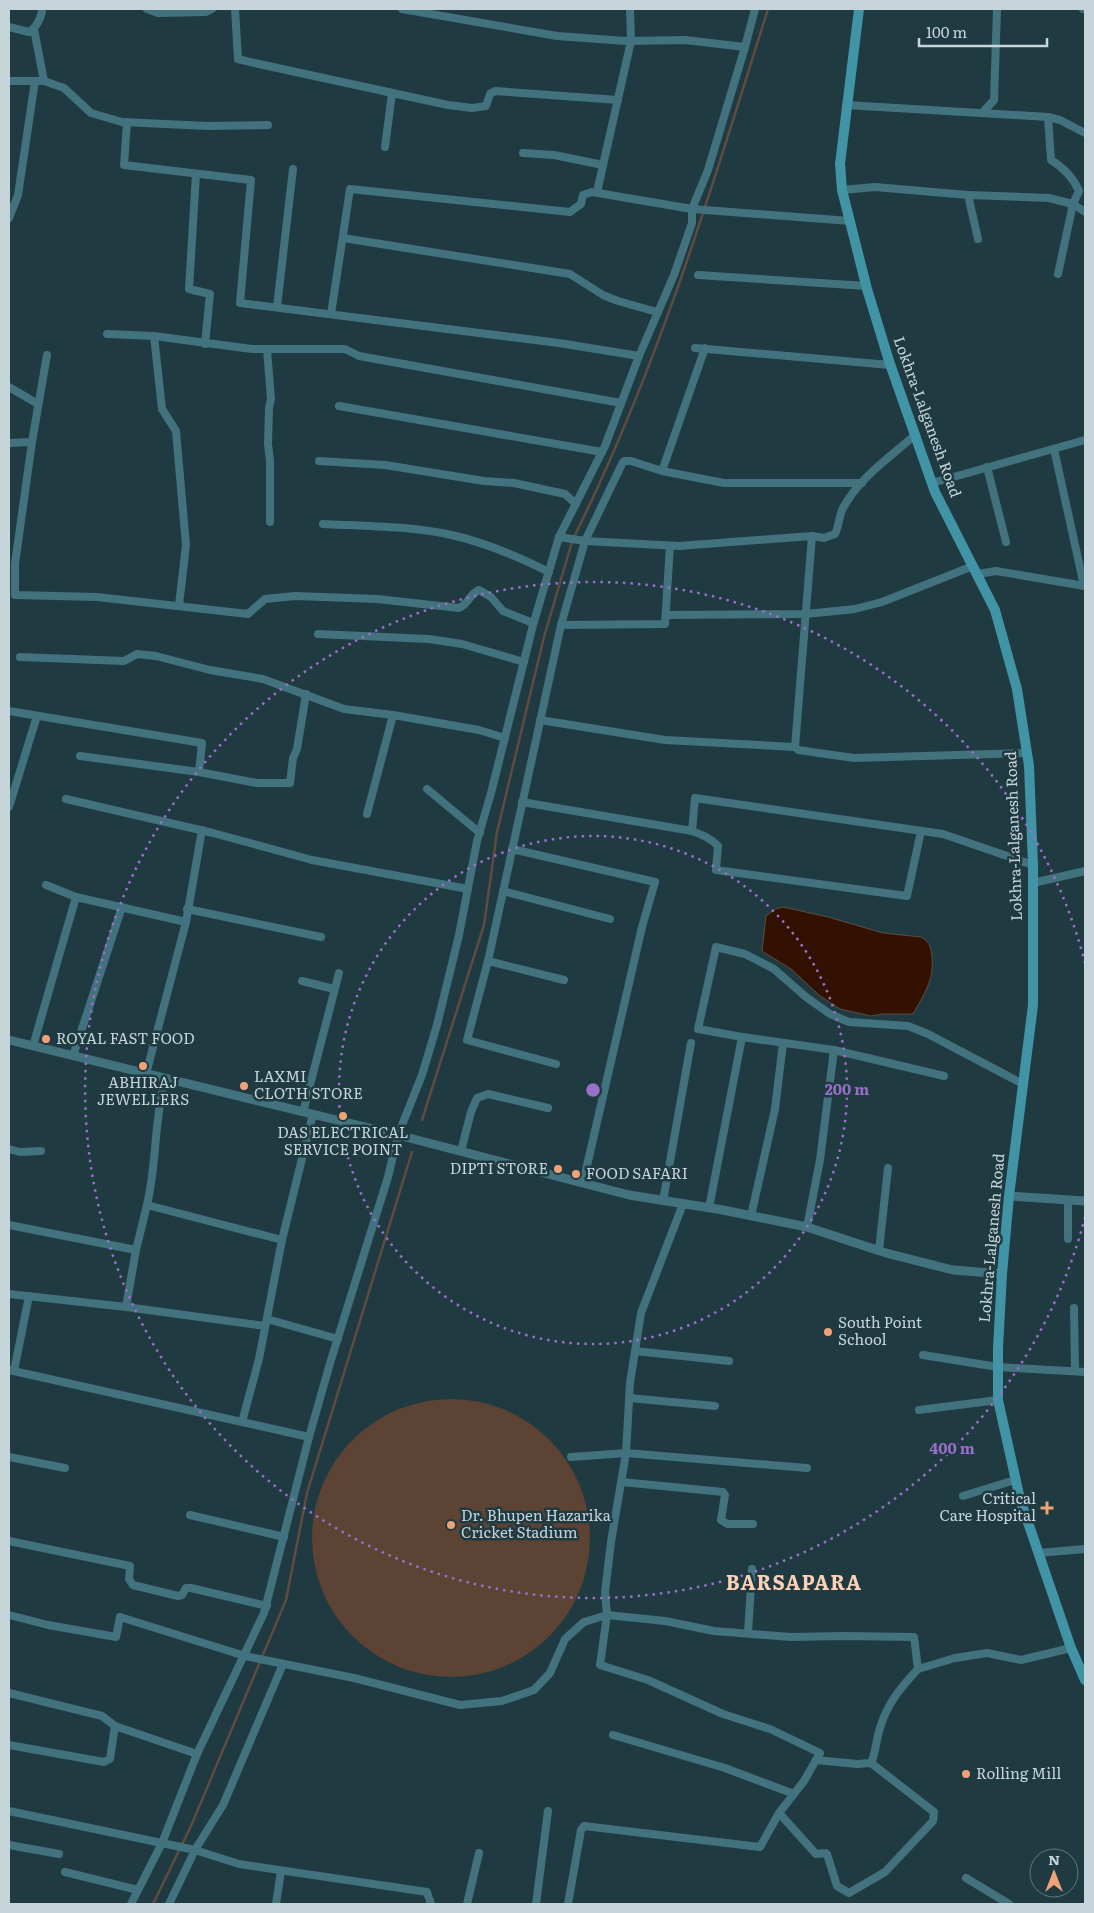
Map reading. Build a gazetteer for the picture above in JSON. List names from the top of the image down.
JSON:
{
  "streets": {
    "main road": ["Lokhra-Lalganesh Road"]
  },
  "districts": ["BARSAPARA"],
  "places": {
    "other": [
      "ROYAL FAST FOOD",
      "ABHIRAJ JEWELLERS",
      "LAXMI CLOTH STORE",
      "DAS ELECTRICAL SERVICE POINT",
      "DIPTI STORE",
      "FOOD SAFARI",
      "South Point School",
      "Dr. Bhupen Hazarika Cricket Stadium",
      "Rolling Mill"
    ],
    "health": ["Critical Care Hospital"]
  },
  "scale_bar": "100 m",
  "north": "top",
  "rings": ["200 m", "400 m"]
}
